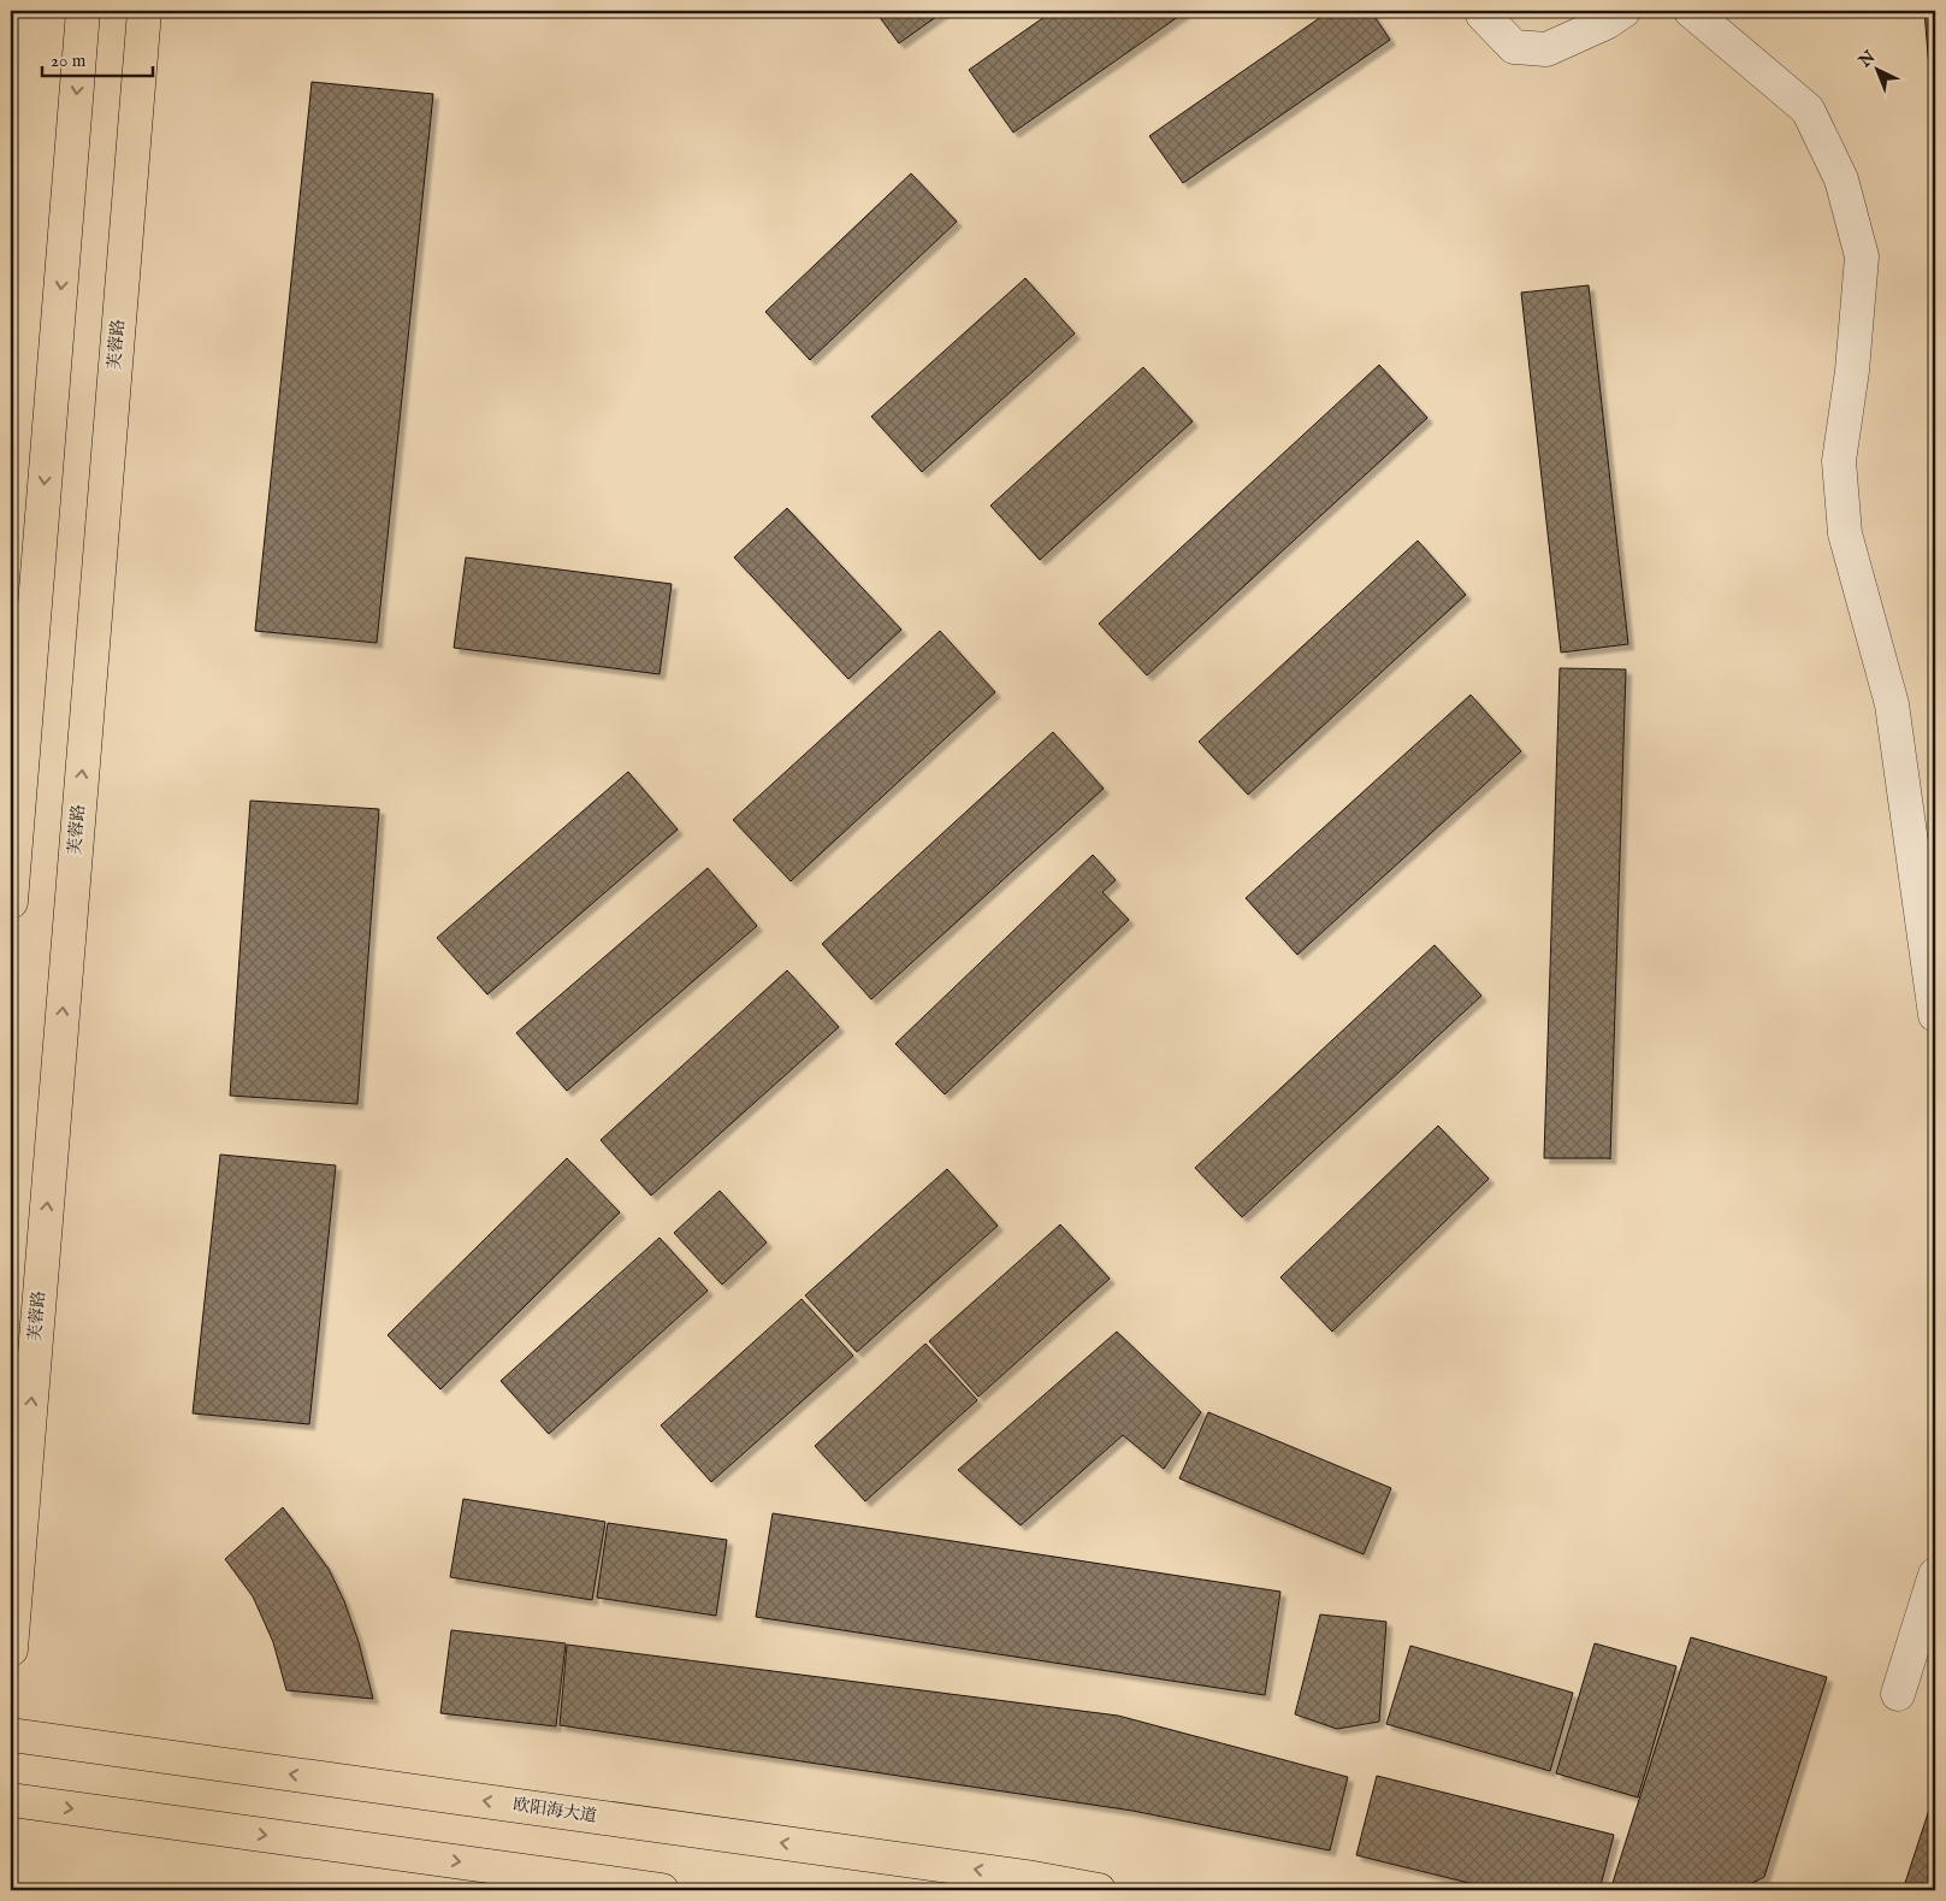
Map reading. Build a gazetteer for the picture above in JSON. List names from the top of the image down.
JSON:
{
  "streets": {
    "main road": ["芙蓉路", "欧阳海大道"]
  },
  "scale_bar": "20 m",
  "north": "top left"
}
